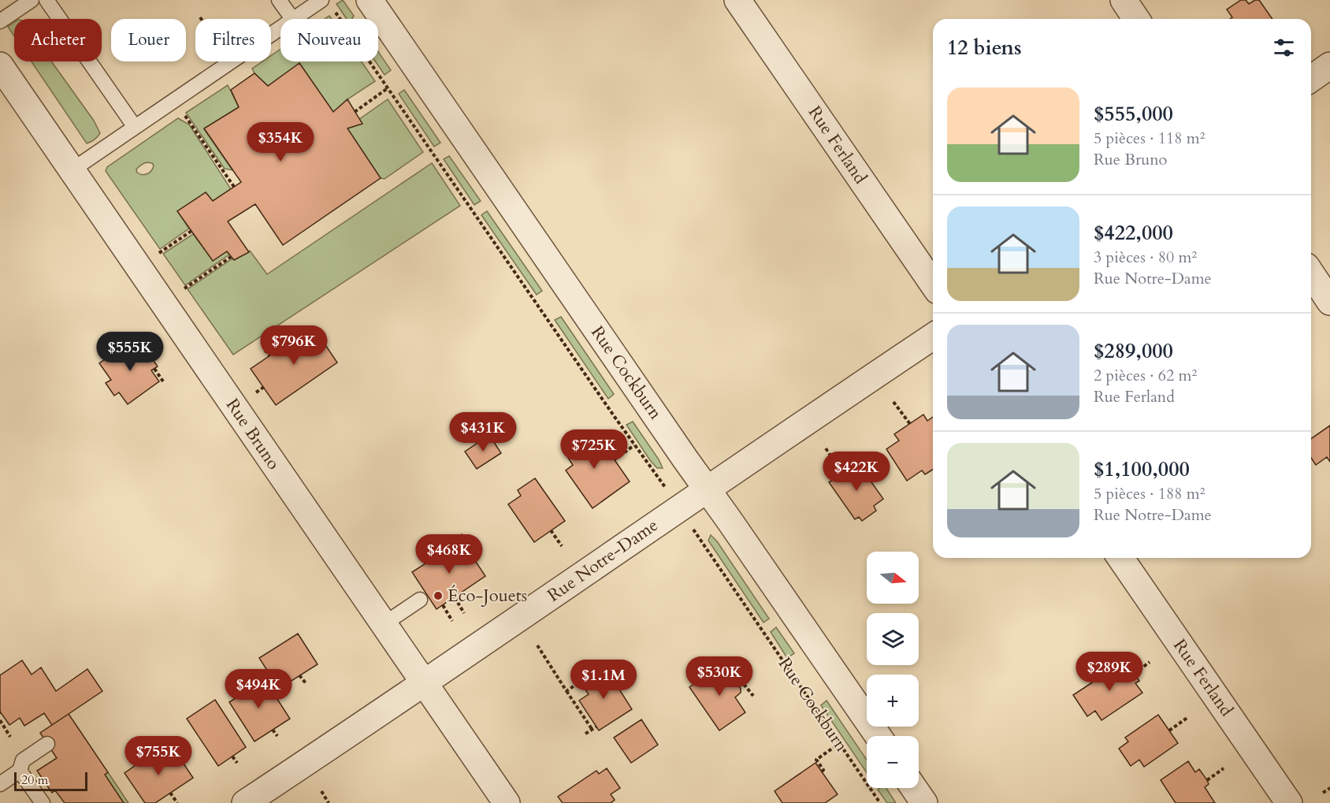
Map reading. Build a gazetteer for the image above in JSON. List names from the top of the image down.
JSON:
{
  "streets": {
    "street": [
      "Rue Ferland",
      "Rue Cockburn",
      "Rue Bruno",
      "Rue Notre-Dame"
    ]
  },
  "crossings": [
    ["Rue Cockburn", "Rue Notre-Dame"],
    ["Rue Bruno", "Rue Notre-Dame"]
  ],
  "places": ["Éco-Jouets"],
  "scale_bar": "20 m",
  "north": "right",
  "page": {
    "chip": [
      "Acheter",
      "Louer",
      "Filtres",
      "Nouveau"
    ],
    "heading": "12 biens",
    "list": [
      {
        "name": "$555,000",
        "note": "5 pièces · 118 m² · Rue Bruno"
      },
      {
        "name": "$422,000",
        "note": "3 pièces · 80 m² · Rue Notre-Dame"
      },
      {
        "name": "$289,000",
        "note": "2 pièces · 62 m² · Rue Ferland"
      },
      {
        "name": "$1,100,000",
        "note": "5 pièces · 188 m² · Rue Notre-Dame"
      }
    ],
    "price": [
      "$354K",
      "$796K",
      "$555K",
      "$431K",
      "$725K",
      "$422K",
      "$468K",
      "$289K",
      "$530K",
      "$1.1M",
      "$494K",
      "$755K"
    ],
    "map_buttons": ["+", "−"],
    "scale": "20 m"
  }
}
